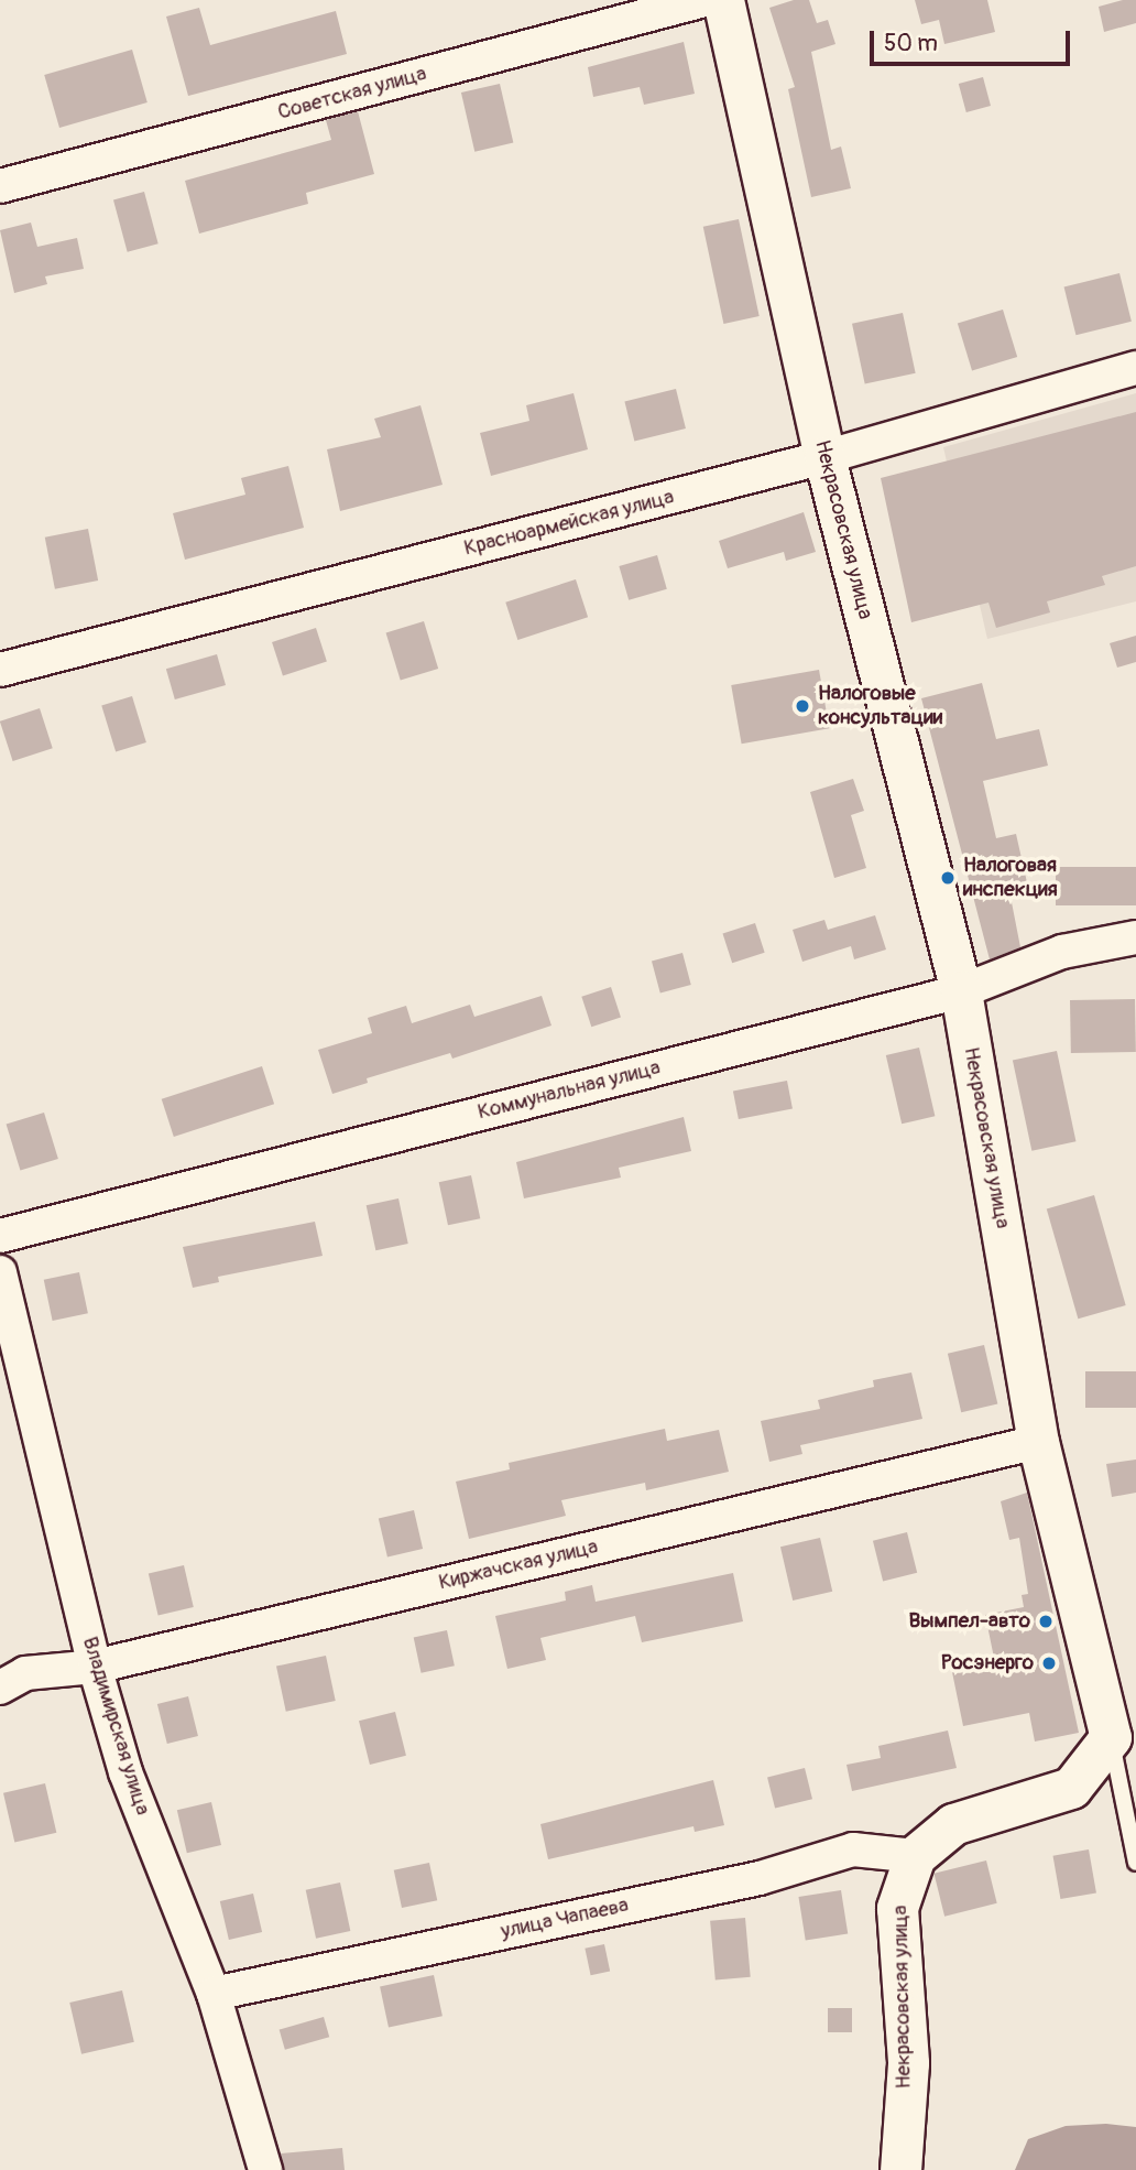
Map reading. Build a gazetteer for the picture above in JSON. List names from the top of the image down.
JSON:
{
  "streets": {
    "street": [
      "Советская улица",
      "Красноармейская улица",
      "Некрасовская улица",
      "Коммунальная улица",
      "Киржачская улица",
      "Владимирская улица",
      "улица Чапаева"
    ]
  },
  "crossings": [
    ["Красноармейская улица", "Некрасовская улица"],
    ["Некрасовская улица", "Коммунальная улица"],
    ["Некрасовская улица", "Киржачская улица"],
    ["Некрасовская улица", "улица Чапаева"],
    ["Киржачская улица", "Владимирская улица"],
    ["Владимирская улица", "улица Чапаева"]
  ],
  "places": [
    "Налоговые консультации",
    "Налоговая инспекция",
    "Вымпел-авто",
    "Росэнерго"
  ],
  "scale_bar": "50 m"
}
